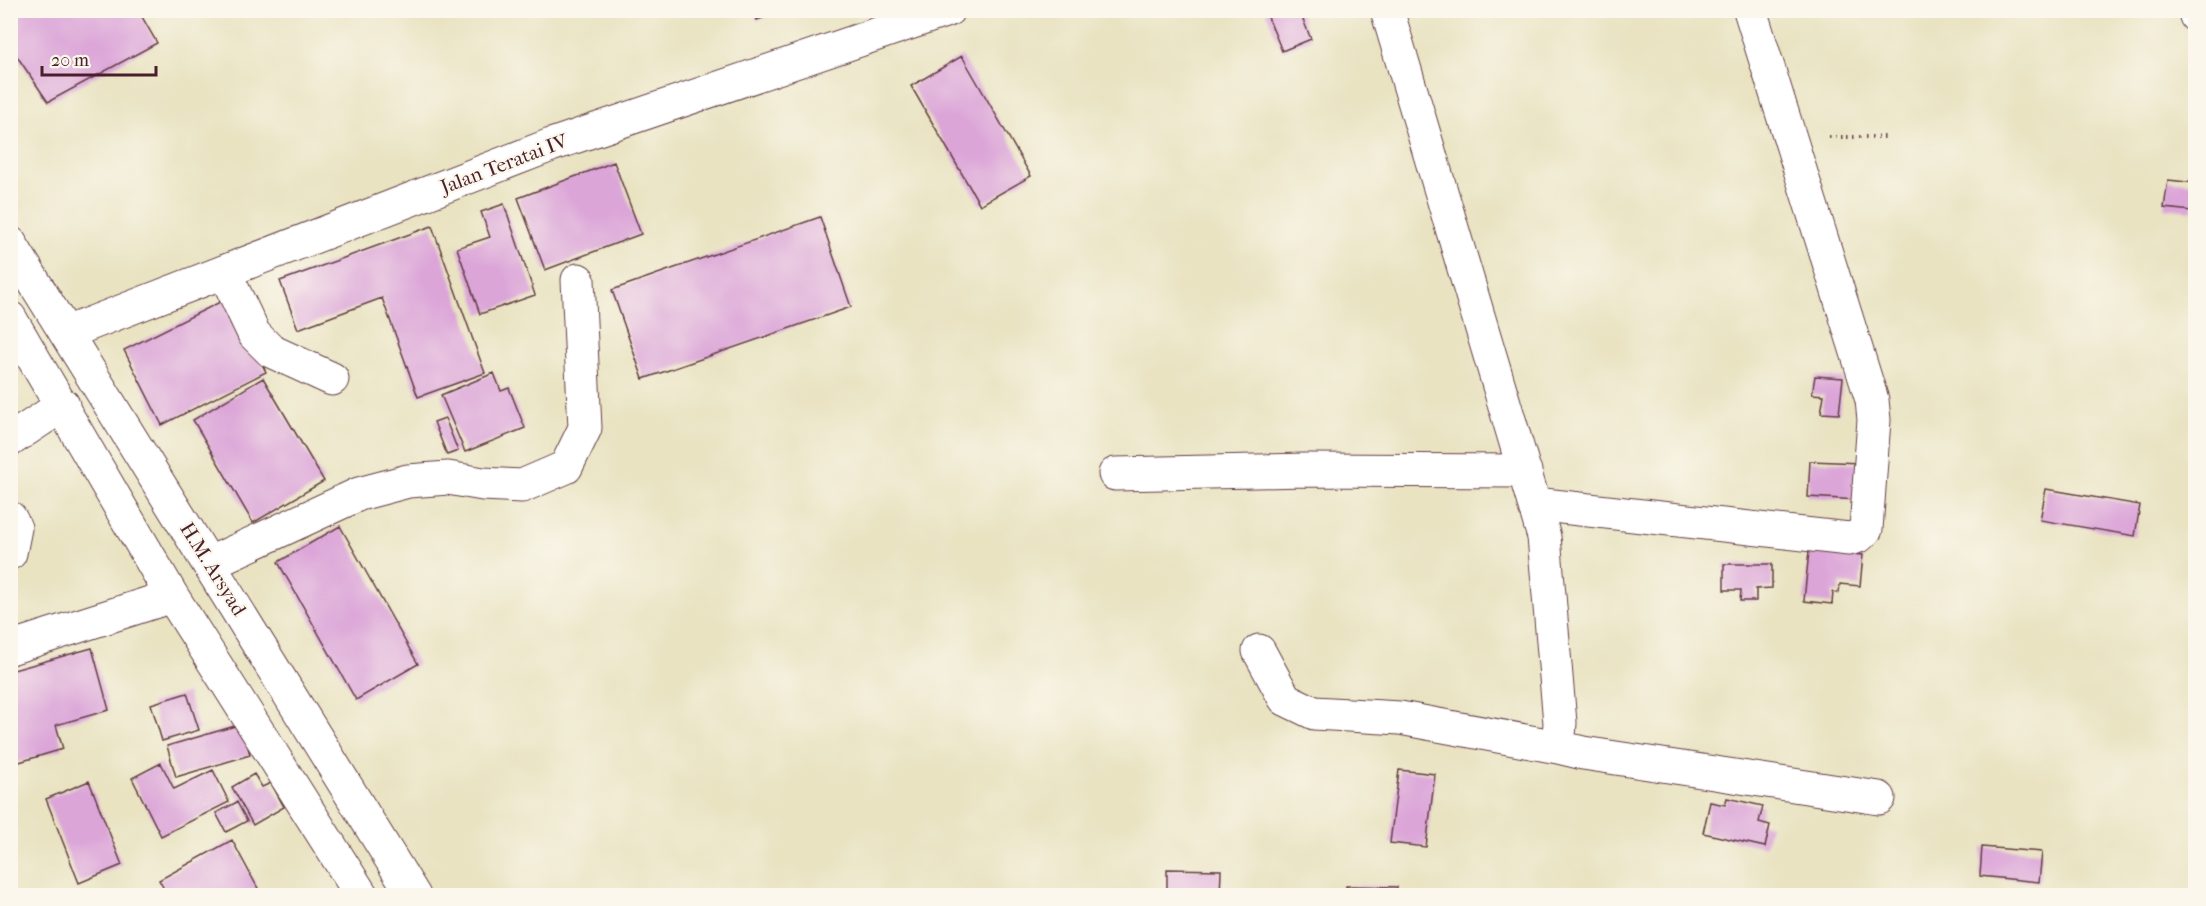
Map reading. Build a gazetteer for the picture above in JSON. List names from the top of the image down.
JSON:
{
  "streets": {
    "street": ["Jalan Teratai IV", "H.M. Arsyad"]
  },
  "crossings": [
    ["Jalan Teratai IV", "H.M. Arsyad"]
  ],
  "scale_bar": "20 m"
}
